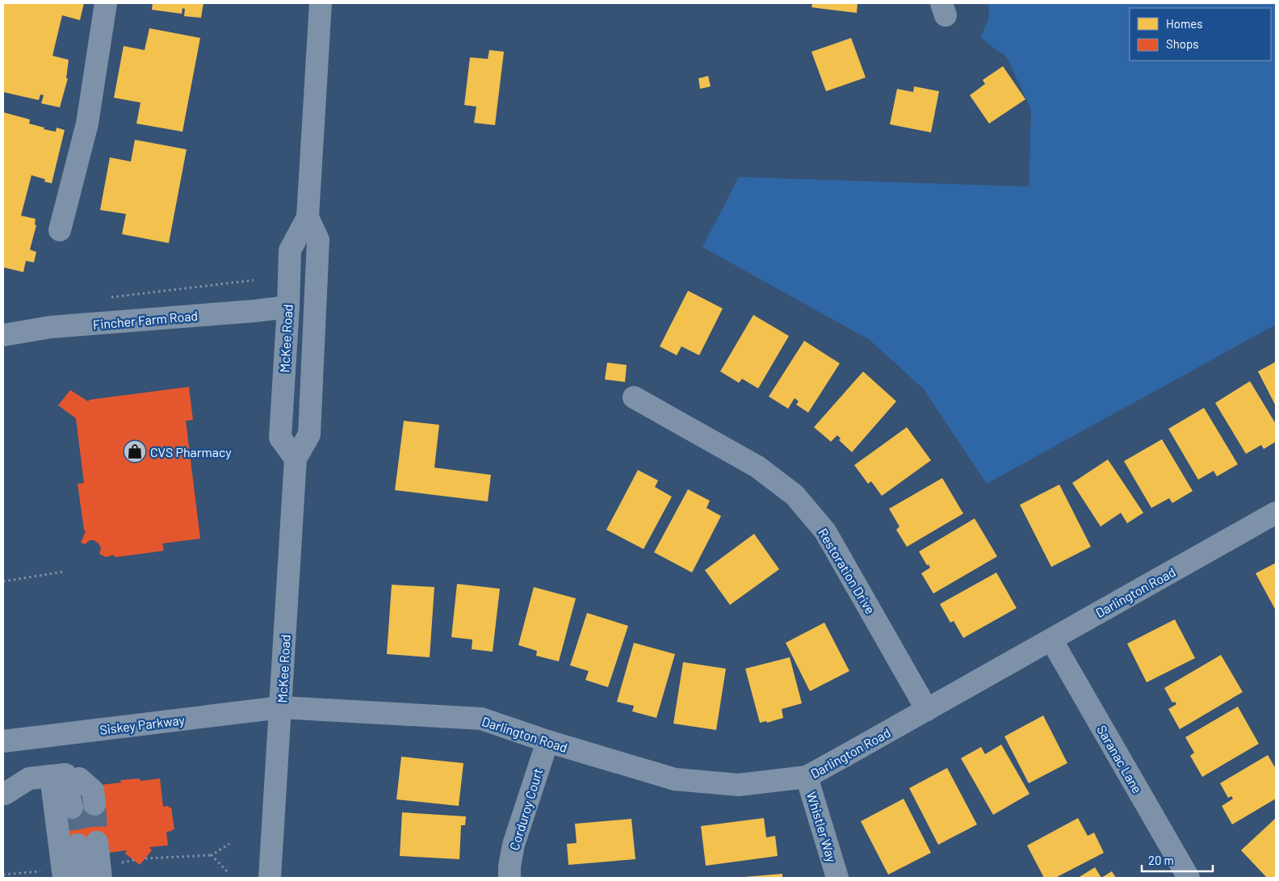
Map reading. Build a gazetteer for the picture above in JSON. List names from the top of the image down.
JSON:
{
  "streets": {
    "street": [
      "Fincher Farm Road",
      "McKee Road",
      "Restoration Drive",
      "Darlington Road",
      "Siskey Parkway",
      "Saranac Lane",
      "Corduroy Court",
      "Whistler Way"
    ]
  },
  "crossings": [
    ["Fincher Farm Road", "McKee Road"],
    ["McKee Road", "Darlington Road"],
    ["McKee Road", "Siskey Parkway"],
    ["Restoration Drive", "Darlington Road"],
    ["Darlington Road", "Siskey Parkway"],
    ["Darlington Road", "Saranac Lane"],
    ["Darlington Road", "Corduroy Court"],
    ["Darlington Road", "Whistler Way"]
  ],
  "places": {
    "shop": ["CVS Pharmacy"]
  },
  "legend": ["Homes", "Shops"],
  "scale_bar": "20 m"
}
